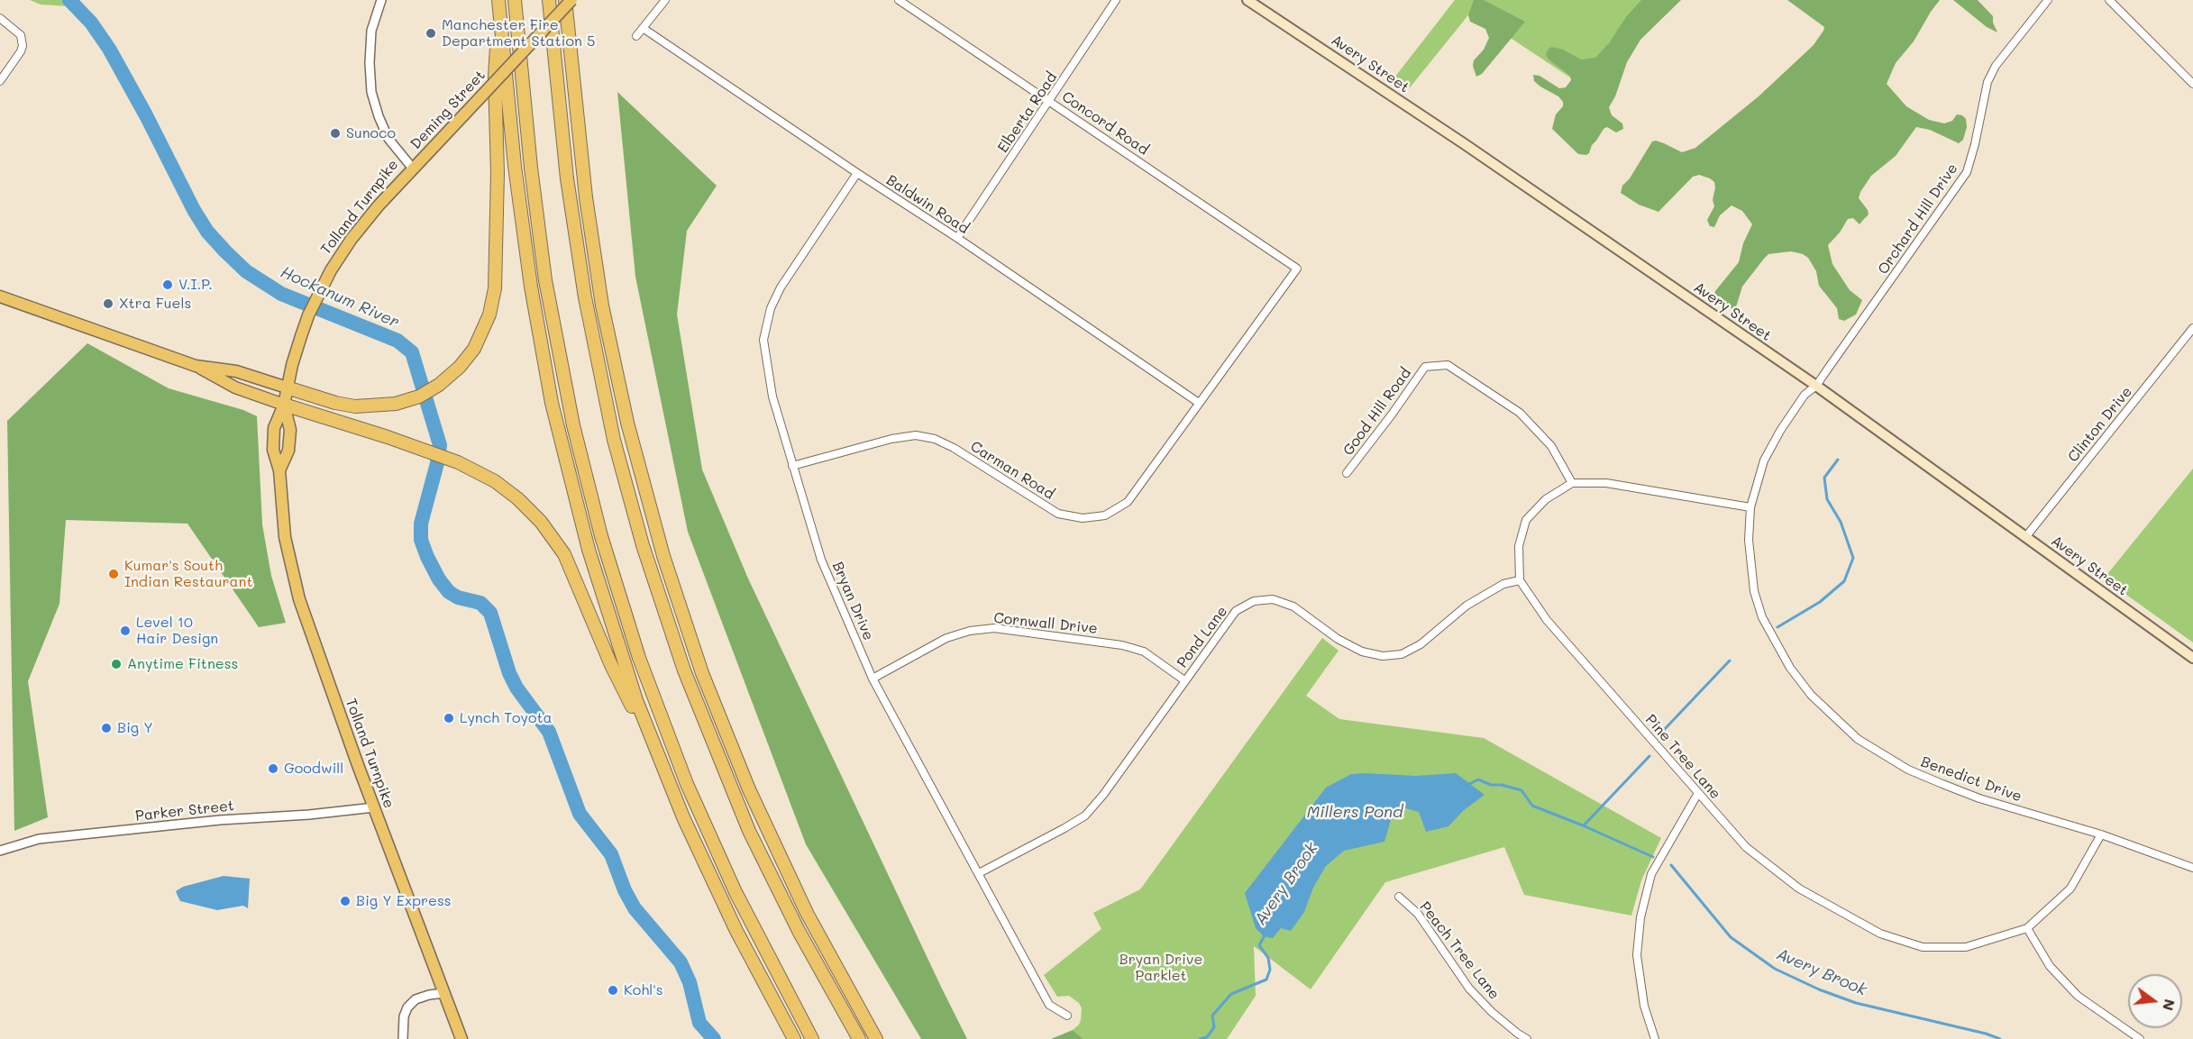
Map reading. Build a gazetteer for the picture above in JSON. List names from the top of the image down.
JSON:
{
  "streets": {
    "main road": ["Avery Street", "Deming Street", "Tolland Turnpike"],
    "street": [
      "Elberta Road",
      "Concord Road",
      "Baldwin Road",
      "Orchard Hill Drive",
      "Good Hill Road",
      "Clinton Drive",
      "Carman Road",
      "Bryan Drive",
      "Cornwall Drive",
      "Pond Lane",
      "Pine Tree Lane",
      "Benedict Drive",
      "Parker Street",
      "Peach Tree Lane"
    ]
  },
  "crossings": [
    ["Avery Street", "Orchard Hill Drive"],
    ["Avery Street", "Clinton Drive"],
    ["Avery Street", "Benedict Drive"],
    ["Deming Street", "Tolland Turnpike"],
    ["Elberta Road", "Concord Road"],
    ["Elberta Road", "Baldwin Road"],
    ["Concord Road", "Carman Road"],
    ["Baldwin Road", "Carman Road"],
    ["Baldwin Road", "Bryan Drive"],
    ["Tolland Turnpike", "Parker Street"],
    ["Orchard Hill Drive", "Benedict Drive"],
    ["Carman Road", "Bryan Drive"],
    ["Bryan Drive", "Cornwall Drive"],
    ["Bryan Drive", "Pond Lane"],
    ["Cornwall Drive", "Pond Lane"],
    ["Pond Lane", "Pine Tree Lane"],
    ["Pine Tree Lane", "Benedict Drive"]
  ],
  "water": ["Hockanum River", "Millers Pond", "Avery Brook"],
  "parks": ["Bryan Drive Parklet"],
  "places": [
    "Manchester Fire Department Station 5",
    "Sunoco",
    "V.I.P.",
    "Xtra Fuels",
    "Kumar's South Indian Restaurant",
    "Level 10 Hair Design",
    "Anytime Fitness",
    "Lynch Toyota",
    "Big Y",
    "Goodwill",
    "Big Y Express",
    "Kohl's"
  ],
  "north": "right"
}
